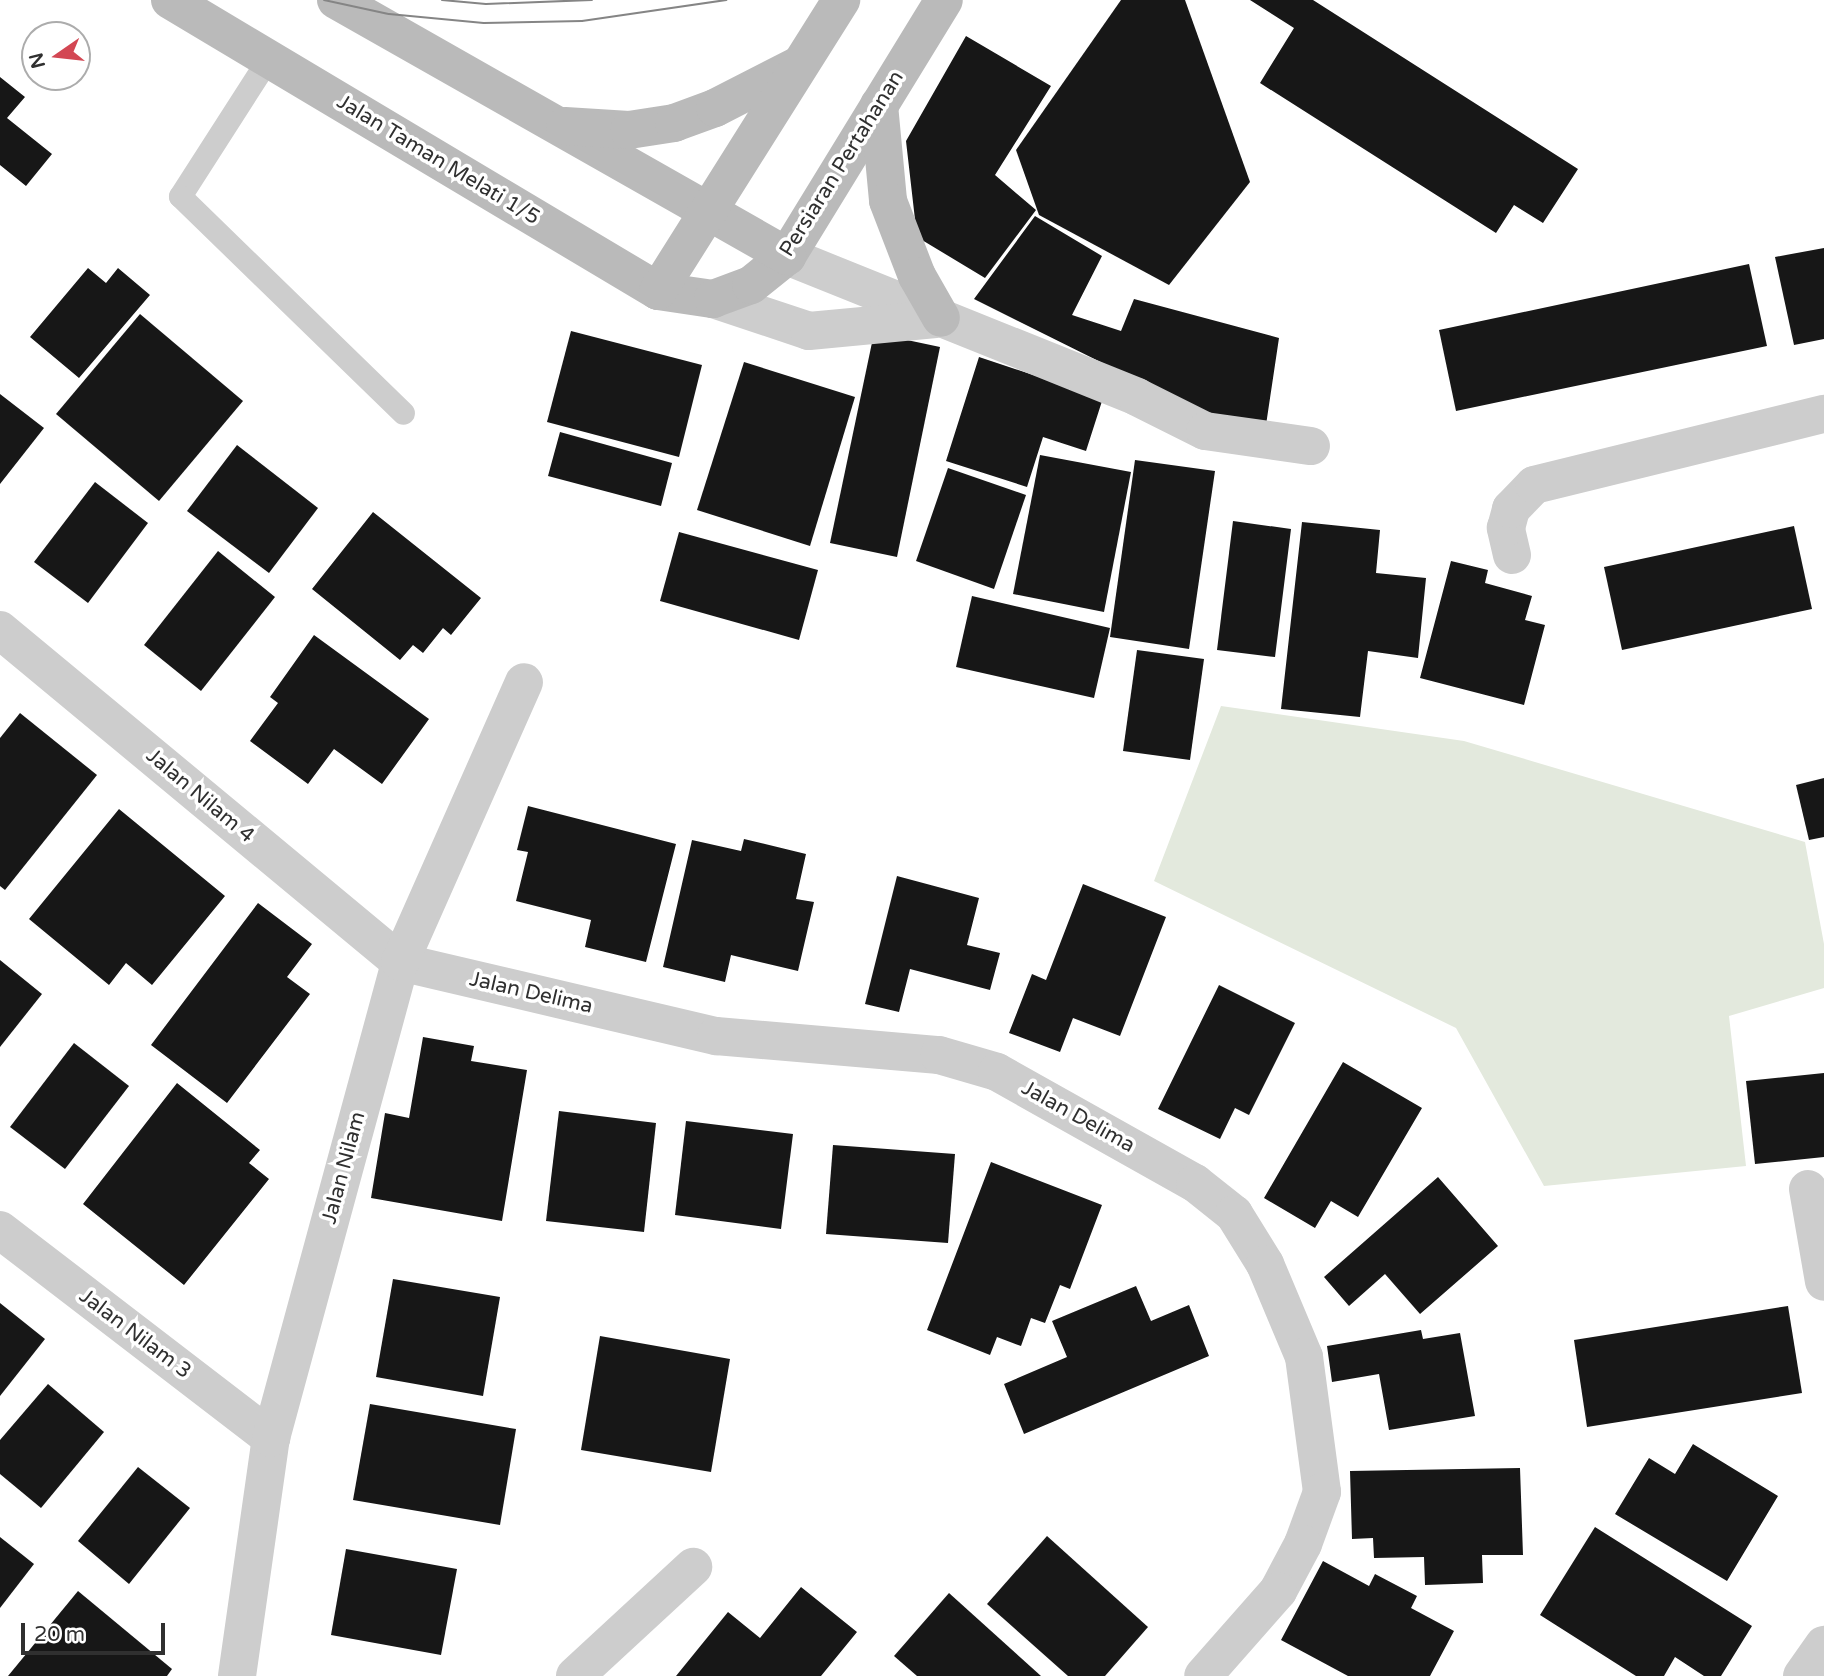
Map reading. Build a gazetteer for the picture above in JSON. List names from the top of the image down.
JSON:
{
  "streets": {
    "main road": ["Jalan Taman Melati 1/5", "Persiaran Pertahanan"],
    "street": [
      "Jalan Nilam 4",
      "Jalan Delima",
      "Jalan Nilam",
      "Jalan Nilam 3"
    ]
  },
  "crossings": [
    ["Jalan Taman Melati 1/5", "Persiaran Pertahanan"],
    ["Jalan Nilam 4", "Jalan Delima"],
    ["Jalan Nilam 4", "Jalan Nilam"],
    ["Jalan Delima", "Jalan Nilam"],
    ["Jalan Nilam", "Jalan Nilam 3"]
  ],
  "scale_bar": "20 m",
  "north": "left"
}
